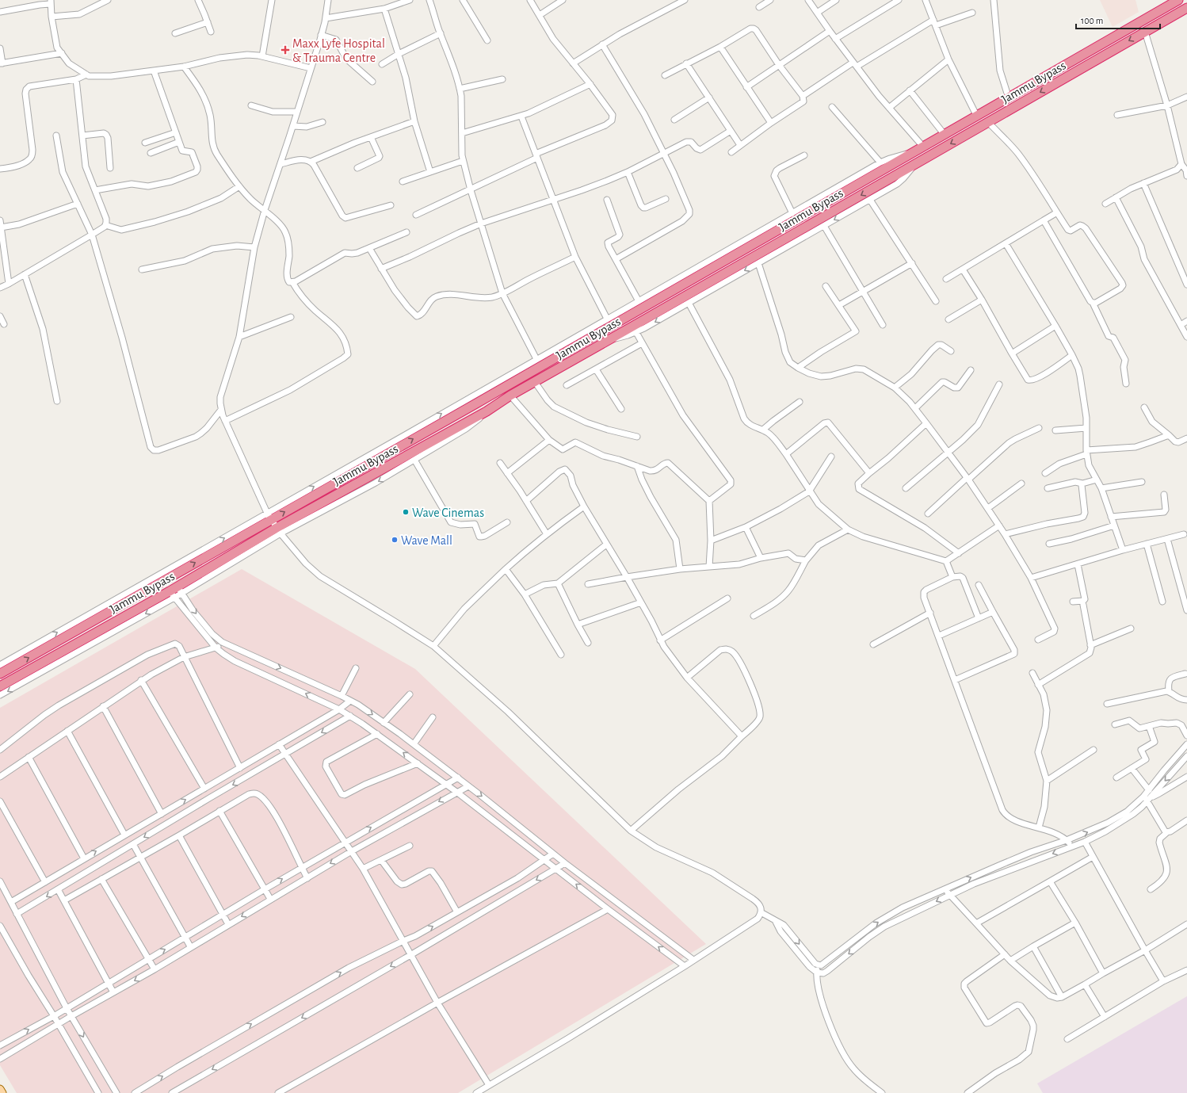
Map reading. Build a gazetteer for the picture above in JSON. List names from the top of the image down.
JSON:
{
  "streets": {
    "highway": ["Jammu Bypass"]
  },
  "places": {
    "health": ["Maxx Lyfe Hospital & Trauma Centre"],
    "other": ["Wave Cinemas", "Wave Mall"]
  },
  "scale_bar": "100 m"
}
